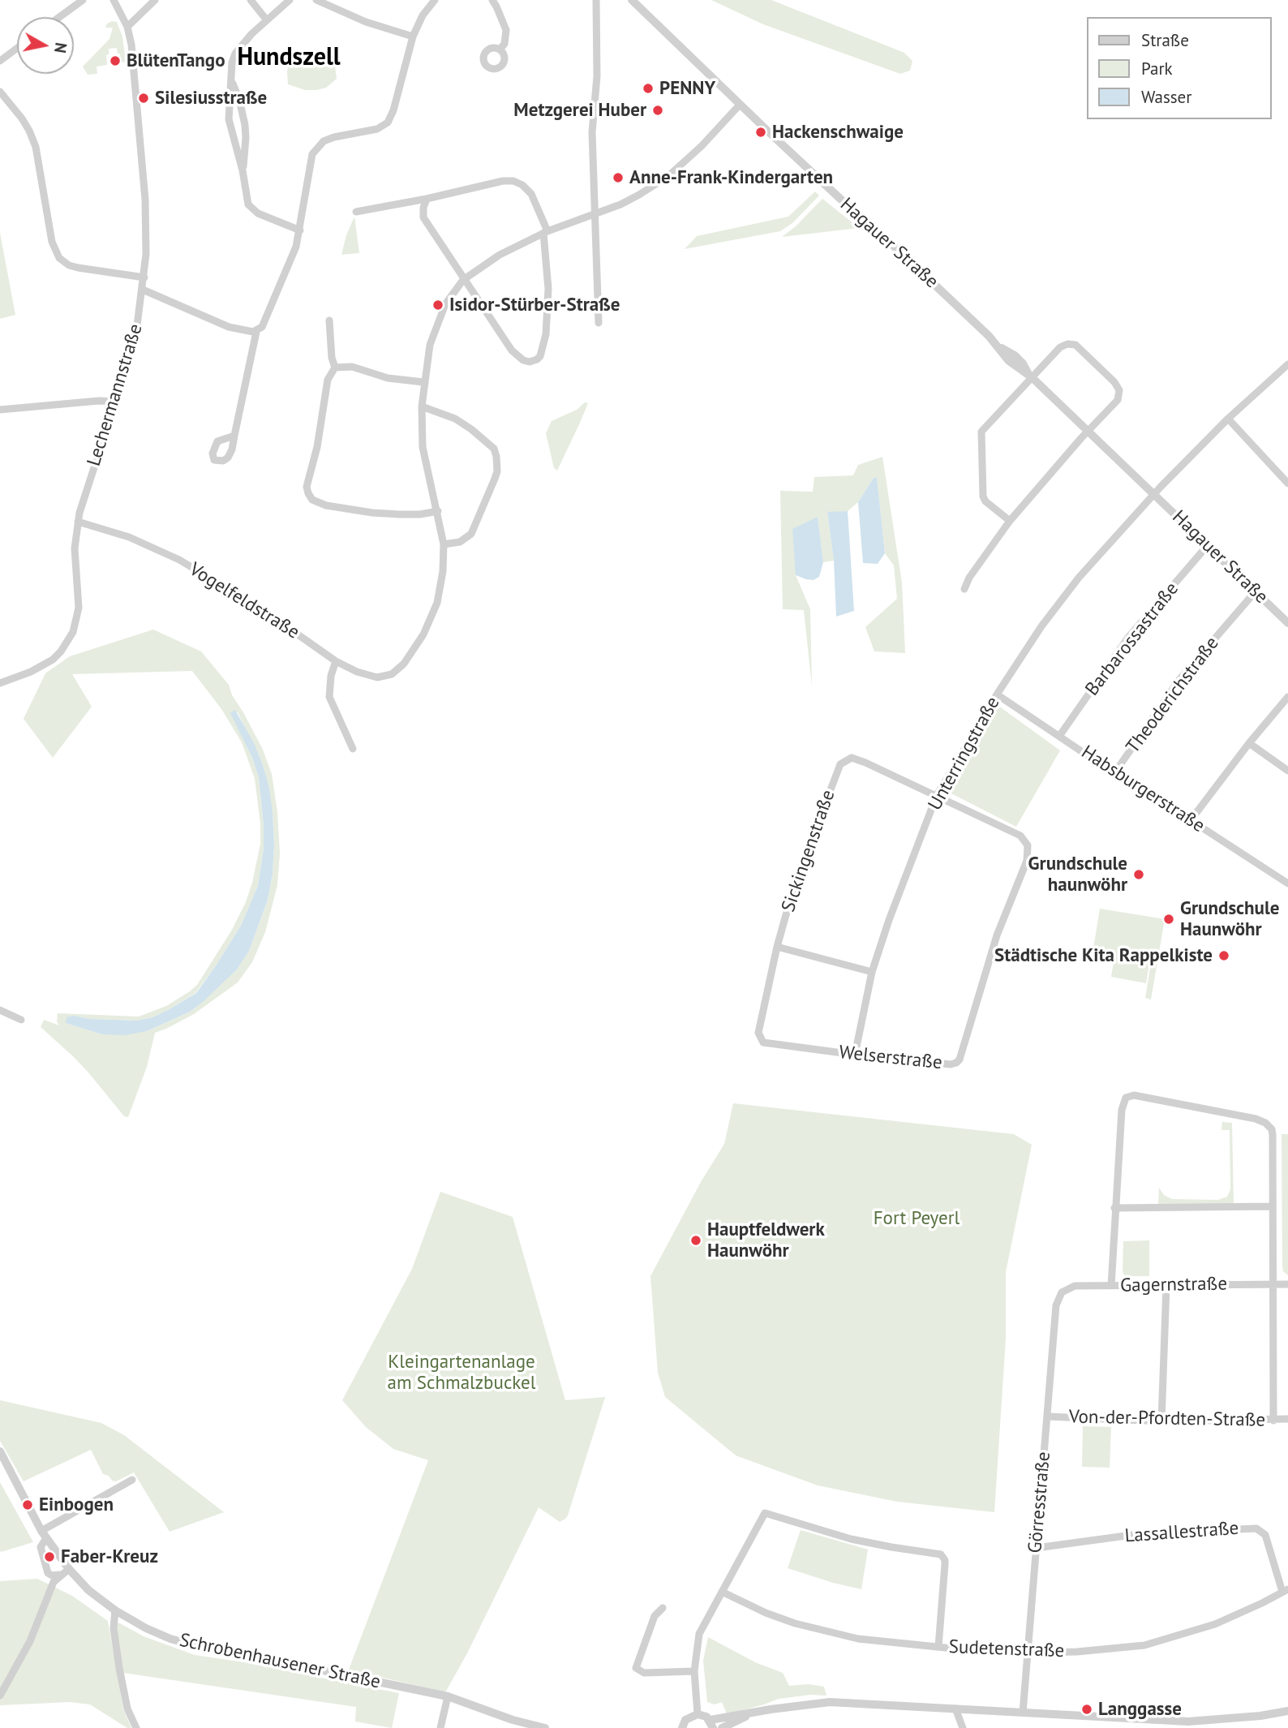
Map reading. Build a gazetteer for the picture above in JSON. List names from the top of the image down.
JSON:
{
  "streets": {
    "street": [
      "Hagauer Straße",
      "Lechermannstraße",
      "Vogelfeldstraße",
      "Barbarossastraße",
      "Theoderichstraße",
      "Unterringstraße",
      "Habsburgerstraße",
      "Sickingenstraße",
      "Welserstraße",
      "Gagernstraße",
      "Von-der-Pfordten-Straße",
      "Görresstraße",
      "Lassallestraße",
      "Sudetenstraße",
      "Schrobenhausener Straße"
    ]
  },
  "crossings": [
    ["Hagauer Straße", "Barbarossastraße"],
    ["Hagauer Straße", "Theoderichstraße"],
    ["Hagauer Straße", "Unterringstraße"],
    ["Lechermannstraße", "Vogelfeldstraße"],
    ["Barbarossastraße", "Habsburgerstraße"],
    ["Theoderichstraße", "Habsburgerstraße"],
    ["Unterringstraße", "Habsburgerstraße"],
    ["Unterringstraße", "Sickingenstraße"],
    ["Unterringstraße", "Welserstraße"],
    ["Sickingenstraße", "Welserstraße"],
    ["Gagernstraße", "Görresstraße"],
    ["Von-der-Pfordten-Straße", "Görresstraße"],
    ["Görresstraße", "Lassallestraße"],
    ["Görresstraße", "Sudetenstraße"],
    ["Lassallestraße", "Sudetenstraße"]
  ],
  "districts": ["Hundszell"],
  "parks": ["Fort Peyerl", "Kleingartenanlage am Schmalzbuckel"],
  "places": [
    "BlütenTango",
    "PENNY",
    "Silesiusstraße",
    "Metzgerei Huber",
    "Hackenschwaige",
    "Anne-Frank-Kindergarten",
    "Isidor-Stürber-Straße",
    "Grundschule haunwöhr",
    "Grundschule Haunwöhr",
    "Städtische Kita Rappelkiste",
    "Hauptfeldwerk Haunwöhr",
    "Einbogen",
    "Faber-Kreuz",
    "Langgasse"
  ],
  "legend": ["Straße", "Park", "Wasser"],
  "north": "right"
}
